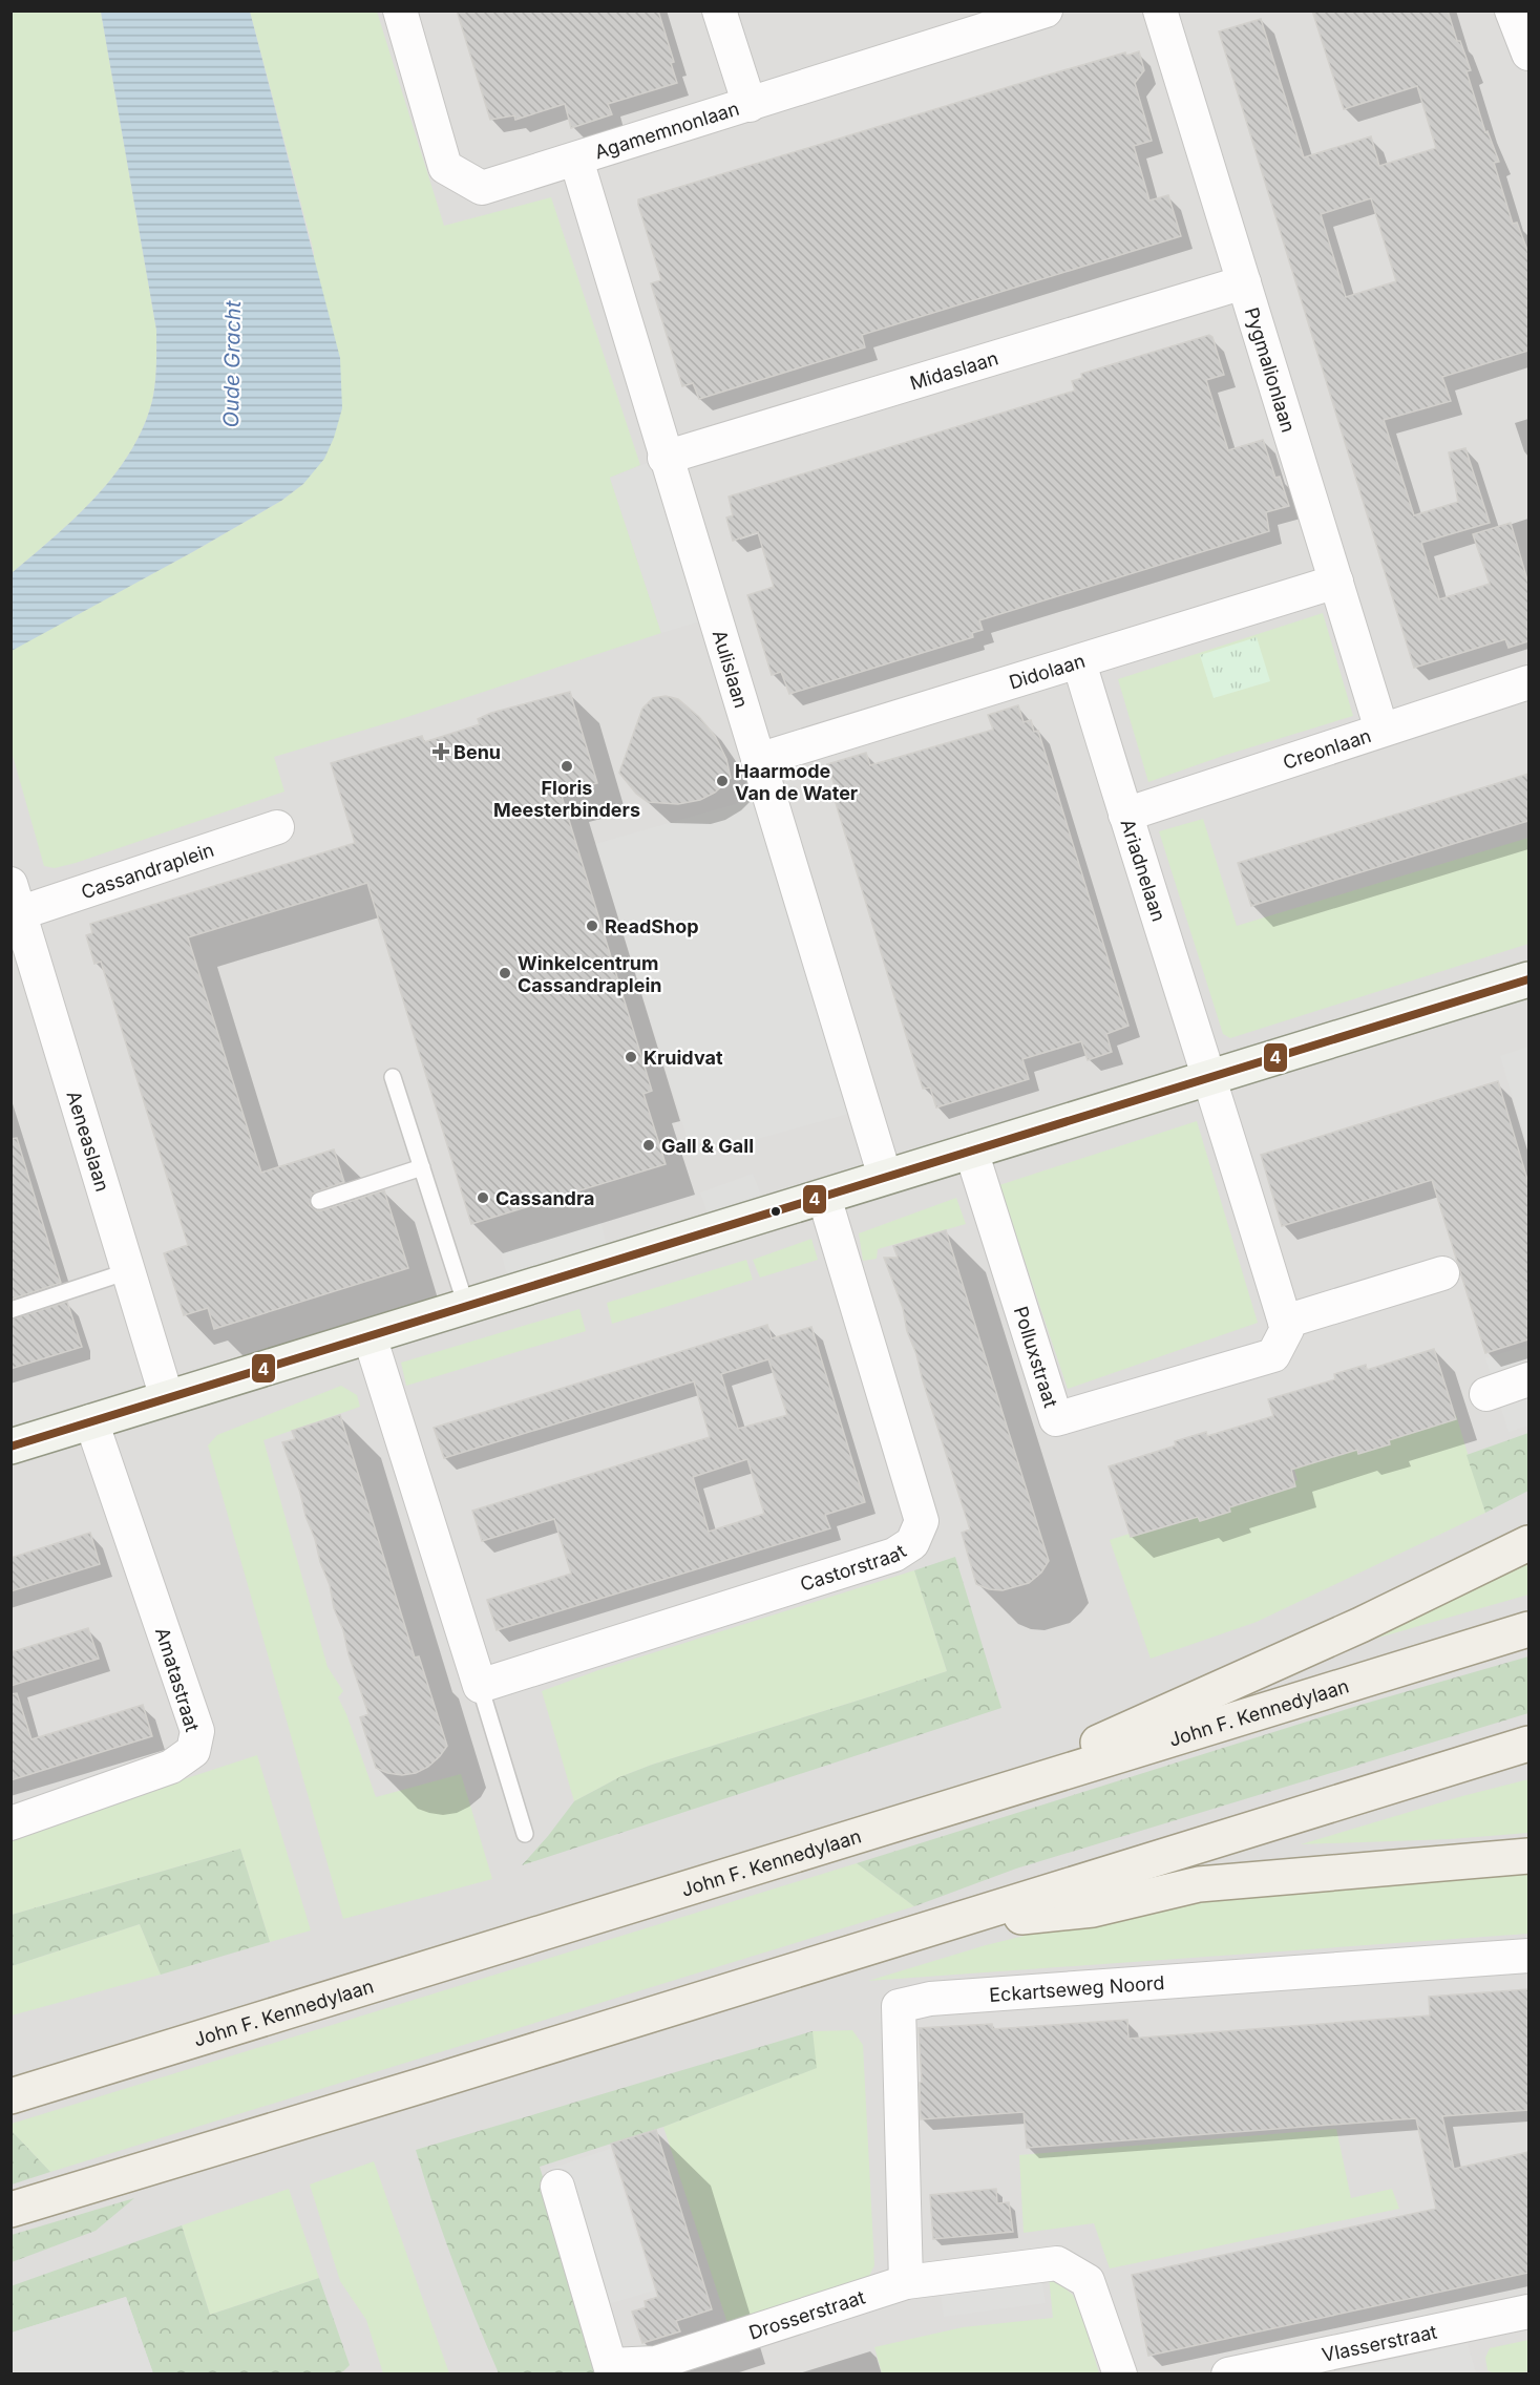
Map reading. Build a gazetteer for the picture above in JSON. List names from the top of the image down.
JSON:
{
  "streets": {
    "main road": ["John F. Kennedylaan"],
    "street": [
      "Agamemnonlaan",
      "Midaslaan",
      "Pygmalionlaan",
      "Aulislaan",
      "Didolaan",
      "Creonlaan",
      "Cassandraplein",
      "Ariadnelaan",
      "Aeneaslaan",
      "Polluxstraat",
      "Castorstraat",
      "Amatastraat",
      "Eckartseweg Noord",
      "Drosserstraat",
      "Vlasserstraat"
    ]
  },
  "crossings": [
    ["Agamemnonlaan", "Aulislaan"],
    ["Midaslaan", "Pygmalionlaan"],
    ["Midaslaan", "Aulislaan"],
    ["Pygmalionlaan", "Didolaan"],
    ["Pygmalionlaan", "Creonlaan"],
    ["Aulislaan", "Didolaan"],
    ["Didolaan", "Ariadnelaan"],
    ["Creonlaan", "Ariadnelaan"],
    ["Cassandraplein", "Aeneaslaan"],
    ["Eckartseweg Noord", "Drosserstraat"]
  ],
  "water": ["Oude Gracht"],
  "places": {
    "health": ["Benu"],
    "other": [
      "Floris Meesterbinders",
      "Haarmode Van de Water",
      "ReadShop",
      "Winkelcentrum Cassandraplein",
      "Kruidvat",
      "Gall & Gall",
      "Cassandra"
    ]
  },
  "lines": ["transit line 4"]
}
